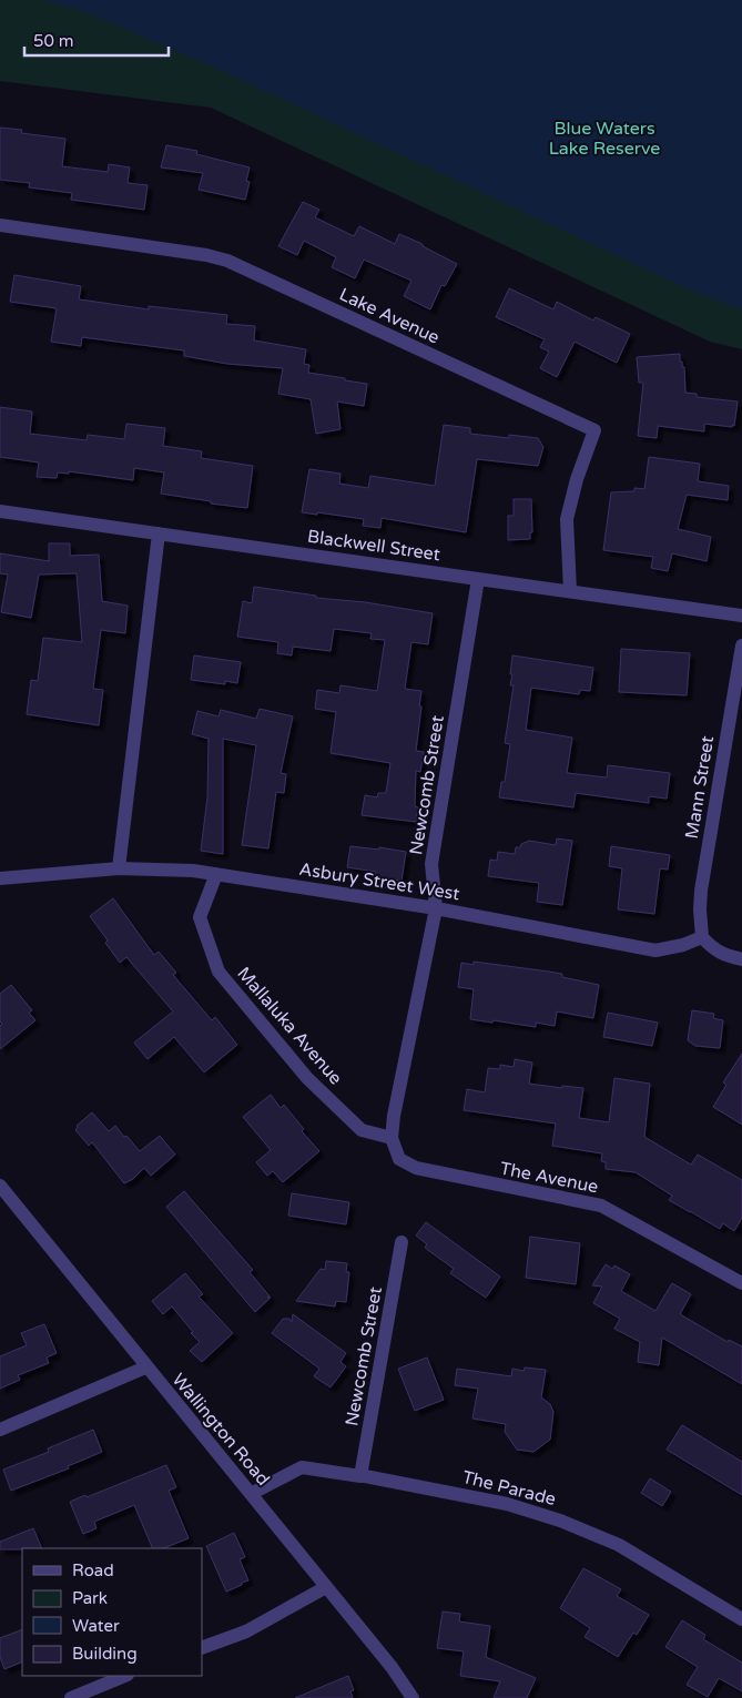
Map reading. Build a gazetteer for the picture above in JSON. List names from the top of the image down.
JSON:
{
  "streets": {
    "street": [
      "Lake Avenue",
      "Blackwell Street",
      "Newcomb Street",
      "Mann Street",
      "Asbury Street West",
      "Mallaluka Avenue",
      "The Avenue",
      "Wallington Road",
      "The Parade"
    ]
  },
  "crossings": [
    ["Lake Avenue", "Blackwell Street"],
    ["Blackwell Street", "Newcomb Street"],
    ["Newcomb Street", "Asbury Street West"],
    ["Newcomb Street", "Mallaluka Avenue"],
    ["Newcomb Street", "The Avenue"],
    ["Newcomb Street", "The Parade"],
    ["Mann Street", "Asbury Street West"],
    ["Asbury Street West", "Mallaluka Avenue"],
    ["Wallington Road", "The Parade"]
  ],
  "parks": ["Blue Waters Lake Reserve"],
  "legend": [
    "Road",
    "Park",
    "Water",
    "Building"
  ],
  "scale_bar": "50 m"
}
